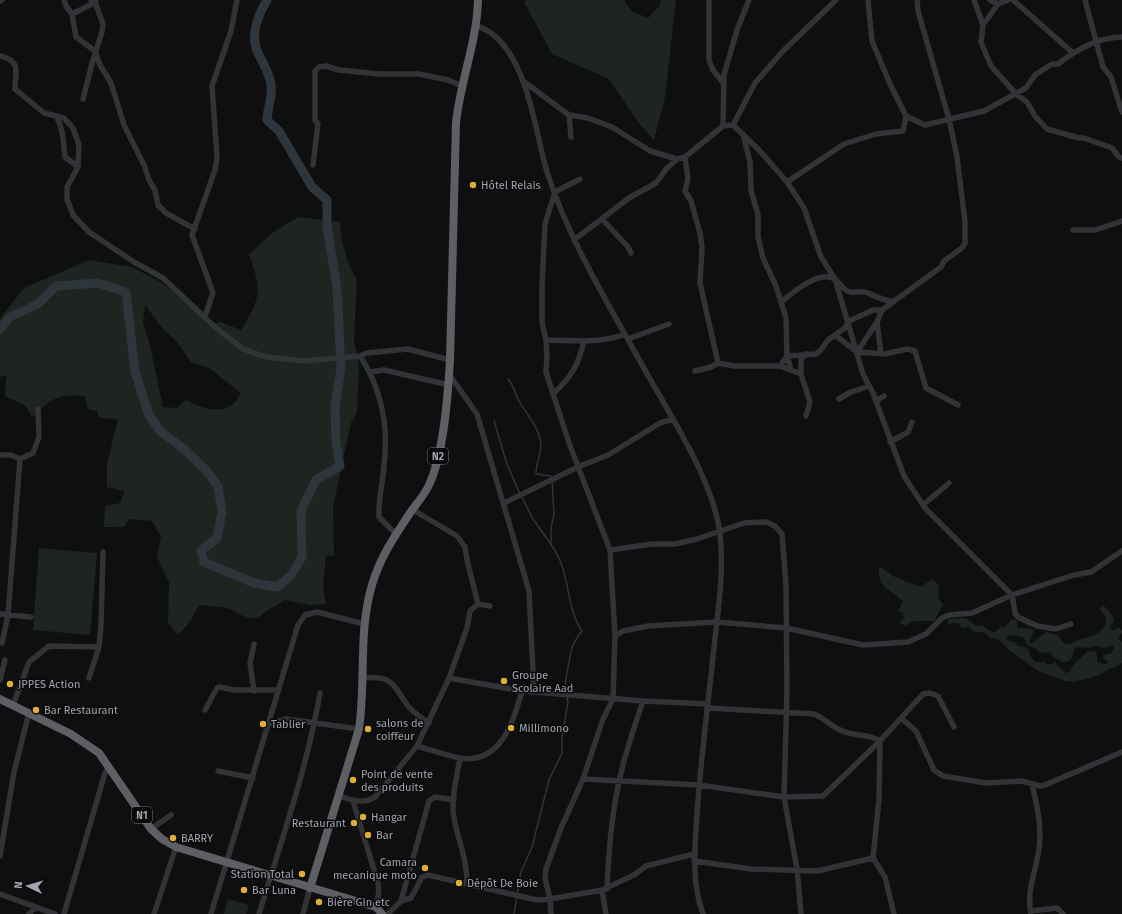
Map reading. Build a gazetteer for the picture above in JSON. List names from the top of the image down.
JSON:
{
  "streets": {
    "highway": ["N2", "N1"]
  },
  "crossings": [
    ["N2", "N1"]
  ],
  "places": [
    "Hôtel Relais",
    "Groupe Scolaire Aad",
    "JPPES Action",
    "Bar Restaurant",
    "Tablier",
    "Millimono",
    "salons de coiffeur",
    "Point de vente des produits",
    "Hangar",
    "Restaurant",
    "Bar",
    "BARRY",
    "Camara mecanique moto",
    "Station Total",
    "Dépôt De Boie",
    "Bar Luna",
    "Bière Gin etc"
  ],
  "north": "left"
}
